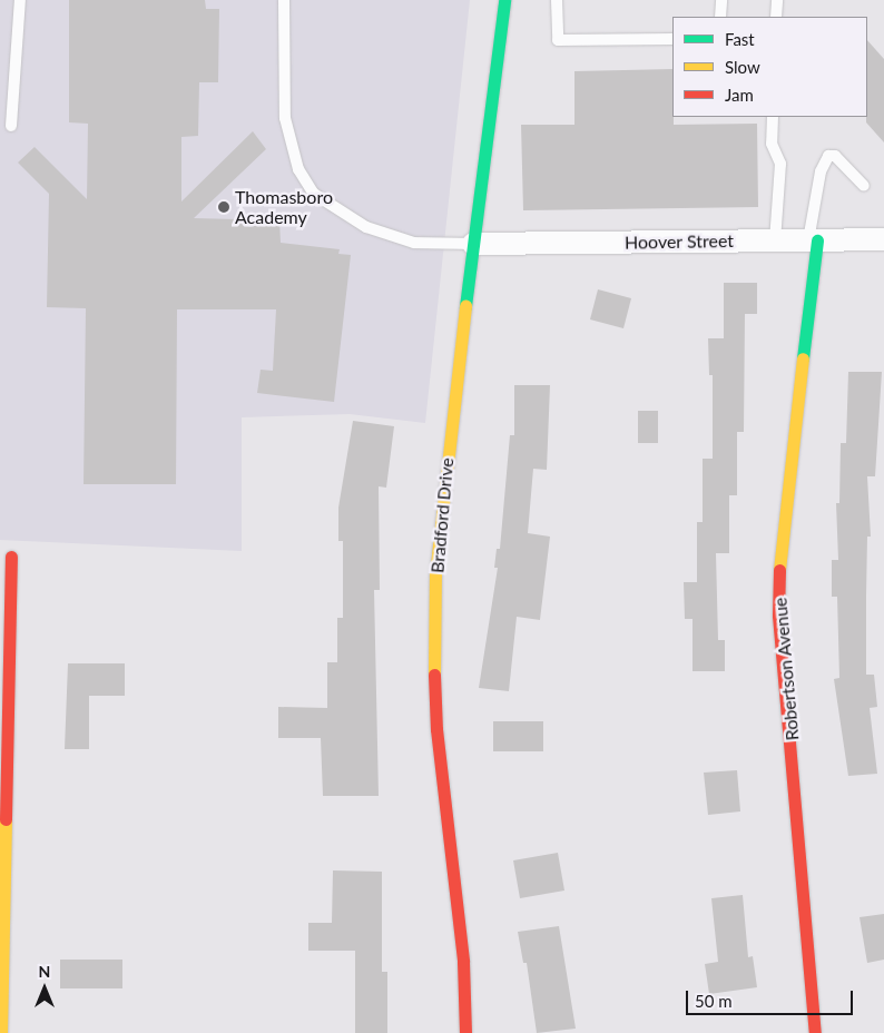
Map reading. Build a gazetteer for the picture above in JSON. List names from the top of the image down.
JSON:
{
  "streets": {
    "street": ["Hoover Street", "Bradford Drive", "Robertson Avenue"]
  },
  "crossings": [
    ["Hoover Street", "Bradford Drive"],
    ["Hoover Street", "Robertson Avenue"]
  ],
  "places": ["Thomasboro Academy"],
  "legend": ["Fast", "Slow", "Jam"],
  "scale_bar": "50 m",
  "north": "top"
}
